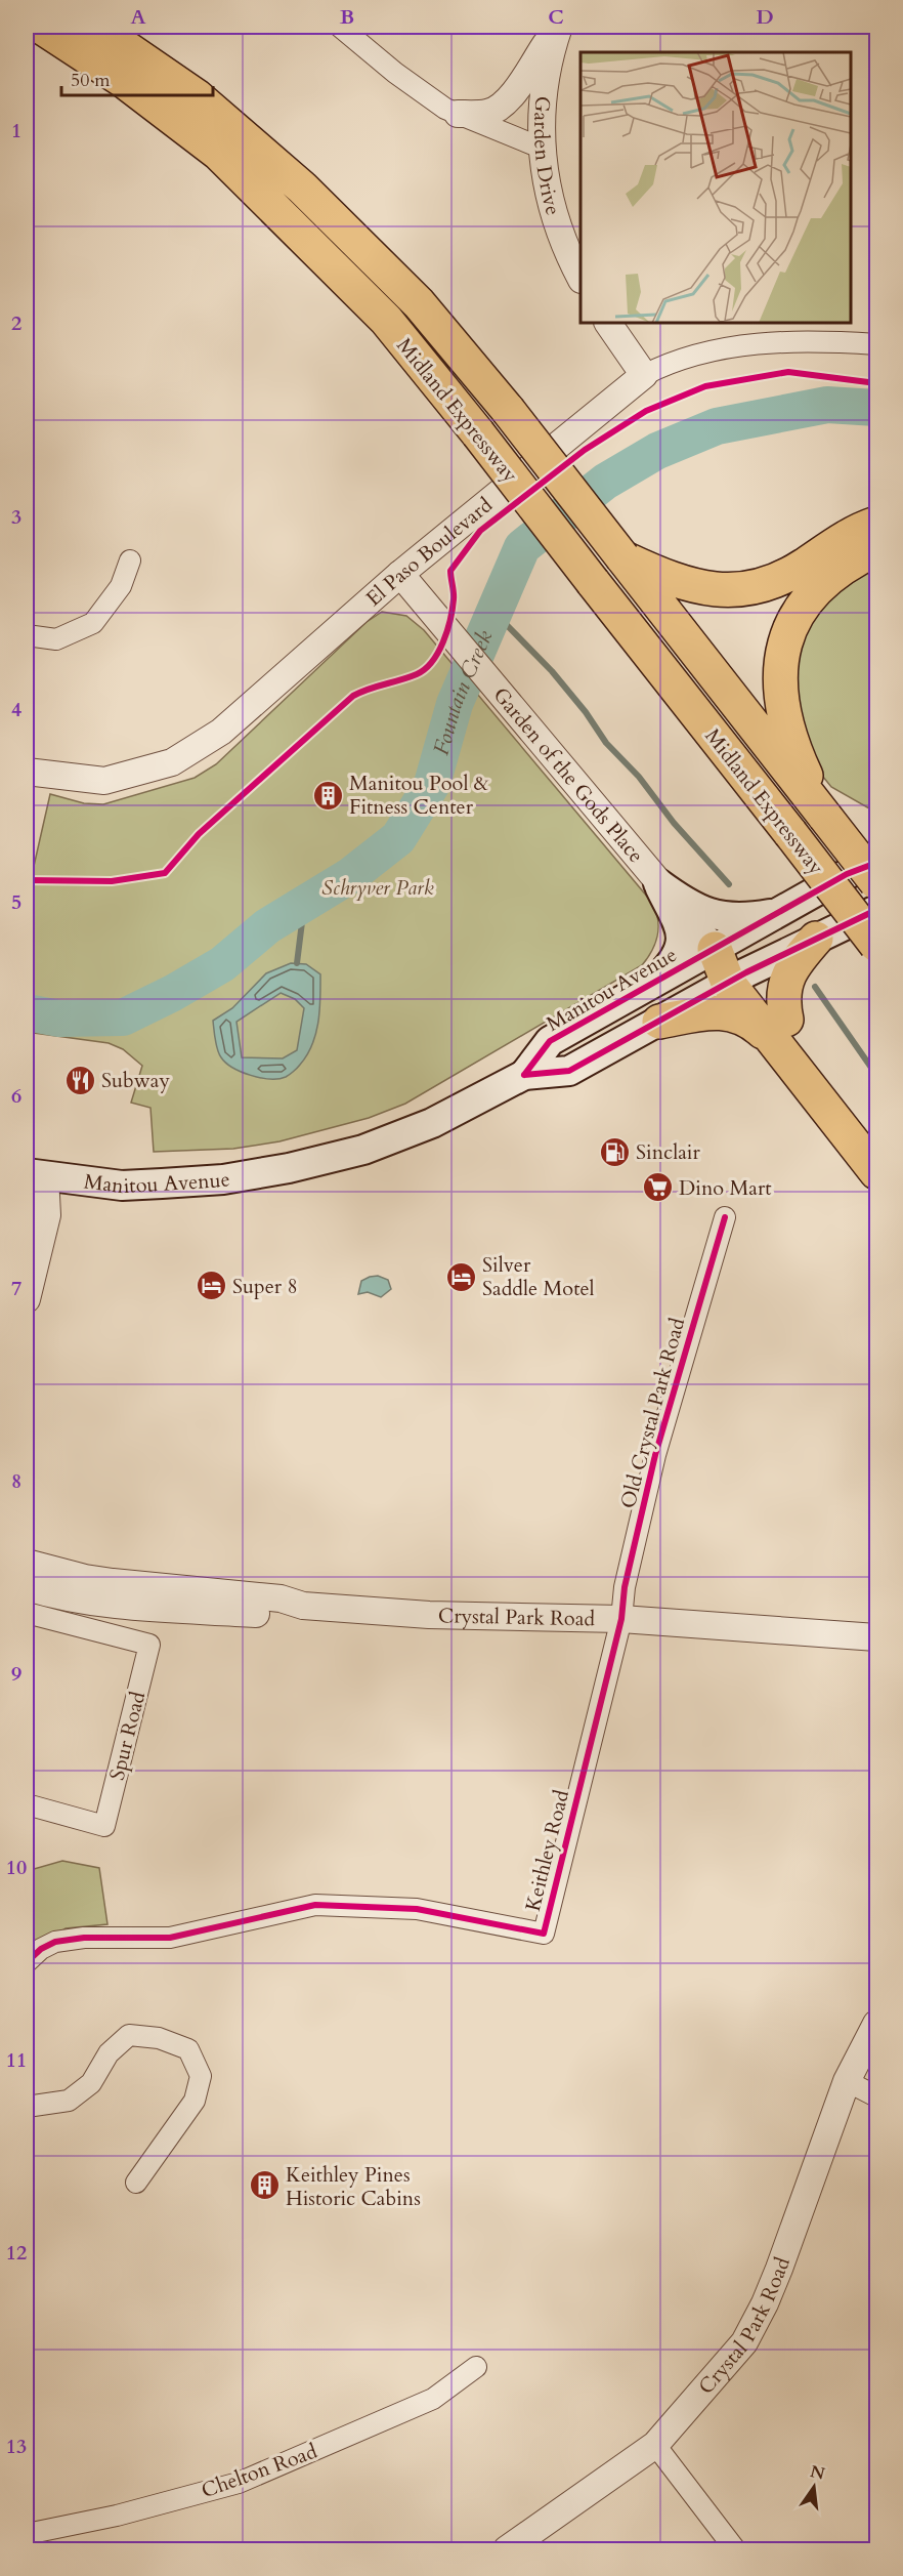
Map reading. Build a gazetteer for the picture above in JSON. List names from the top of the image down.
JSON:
{
  "streets": {
    "highway": ["Midland Expressway"],
    "main road": ["Manitou Avenue"],
    "street": [
      "Garden Drive",
      "El Paso Boulevard",
      "Garden of the Gods Place",
      "Old Crystal Park Road",
      "Crystal Park Road",
      "Spur Road",
      "Keithley Road",
      "Chelton Road"
    ]
  },
  "crossings": [
    ["El Paso Boulevard", "Garden of the Gods Place"],
    ["Garden of the Gods Place", "Manitou Avenue"],
    ["Old Crystal Park Road", "Crystal Park Road"],
    ["Old Crystal Park Road", "Keithley Road"],
    ["Crystal Park Road", "Keithley Road"]
  ],
  "water": ["Fountain Creek"],
  "parks": ["Schryver Park"],
  "places": {
    "building": ["Manitou Pool & Fitness Center", "Keithley Pines Historic Cabins"],
    "restaurant": ["Subway"],
    "fuel station": ["Sinclair"],
    "supermarket": ["Dino Mart"],
    "hotel": ["Silver Saddle Motel", "Super 8"]
  },
  "scale_bar": "50 m",
  "north": "top",
  "grid": {
    "columns": [
      "A",
      "B",
      "C",
      "D"
    ],
    "rows": [
      "1",
      "2",
      "3",
      "4",
      "5",
      "6",
      "7",
      "8",
      "9",
      "10",
      "11",
      "12",
      "13"
    ]
  }
}
